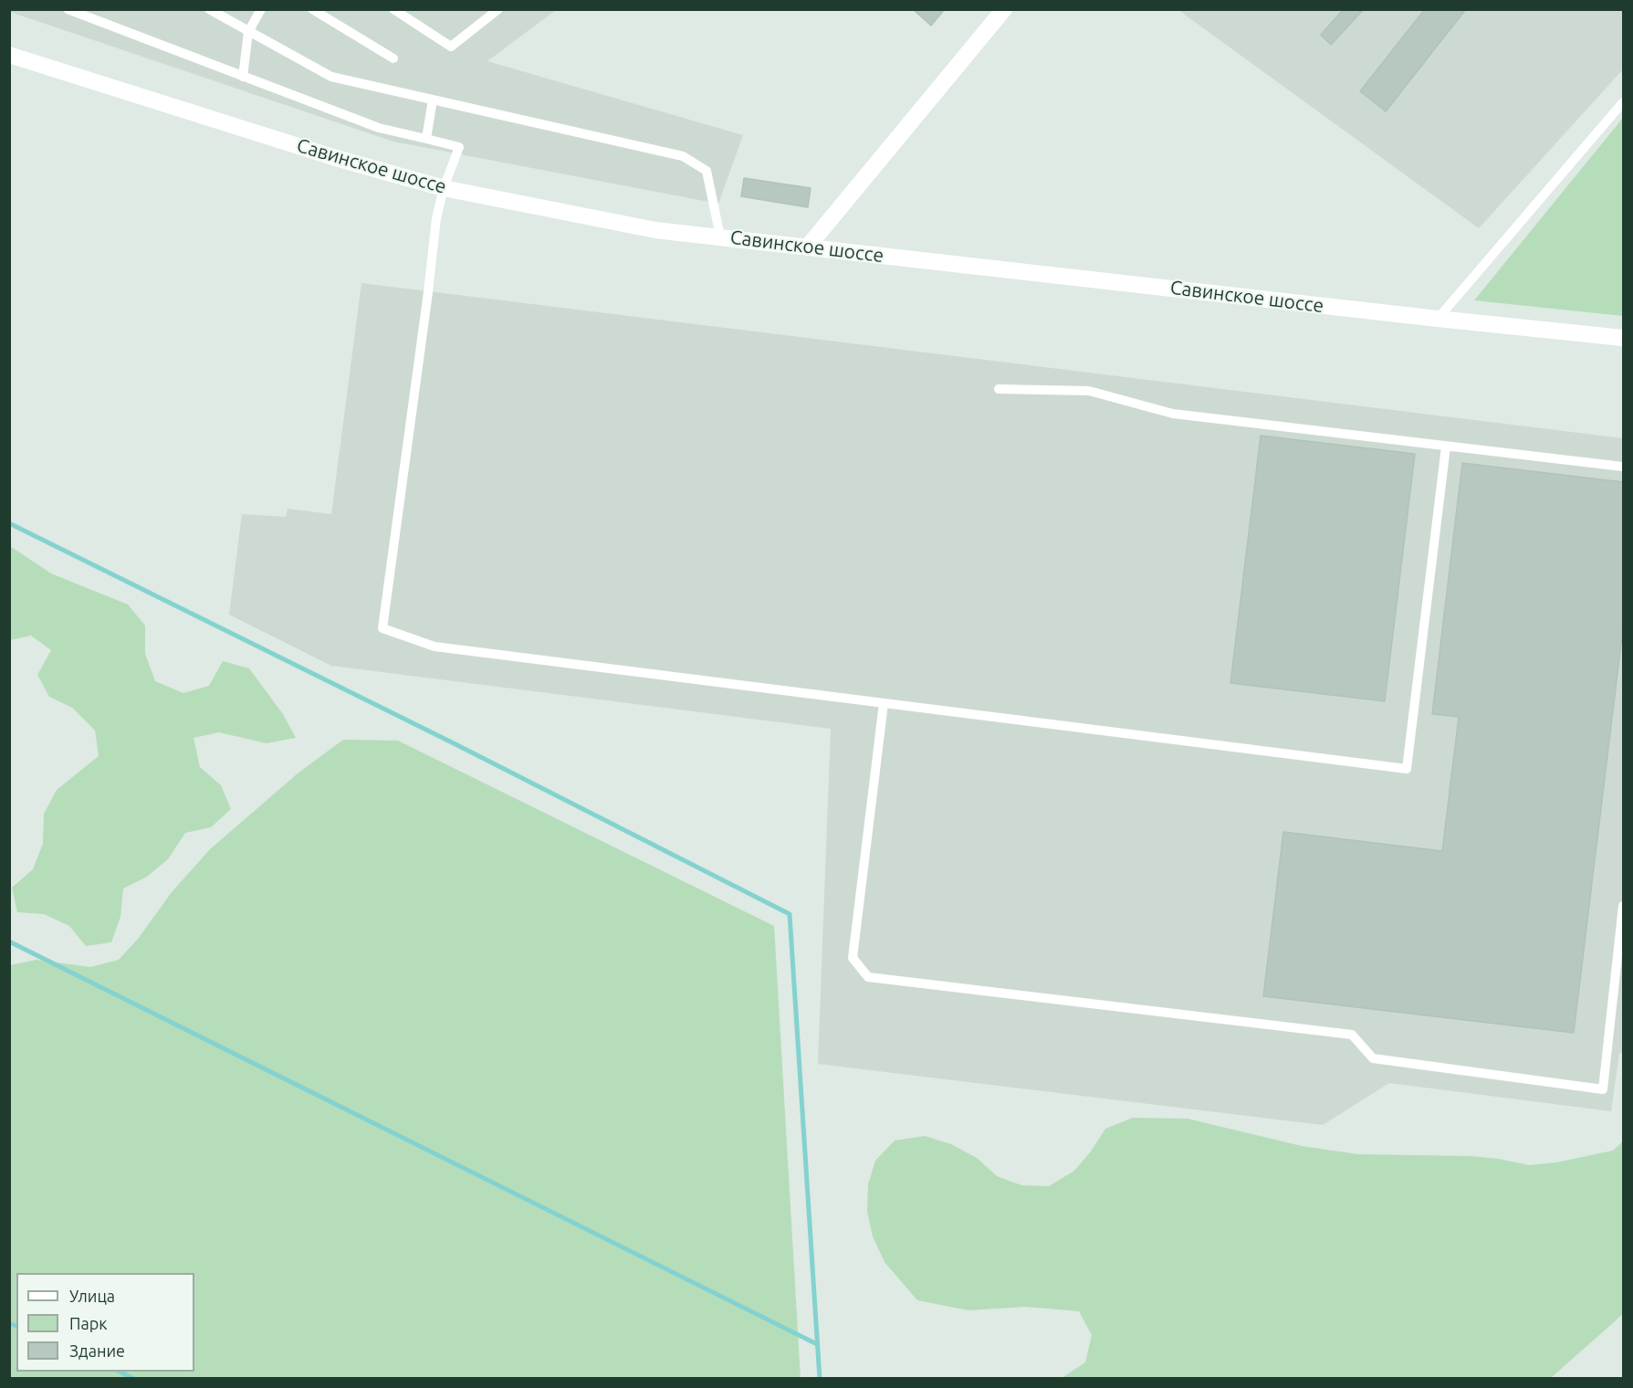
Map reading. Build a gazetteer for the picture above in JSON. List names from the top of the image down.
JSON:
{
  "streets": {
    "street": ["Савинское шоссе"]
  },
  "legend": ["Улица", "Парк", "Здание"]
}
